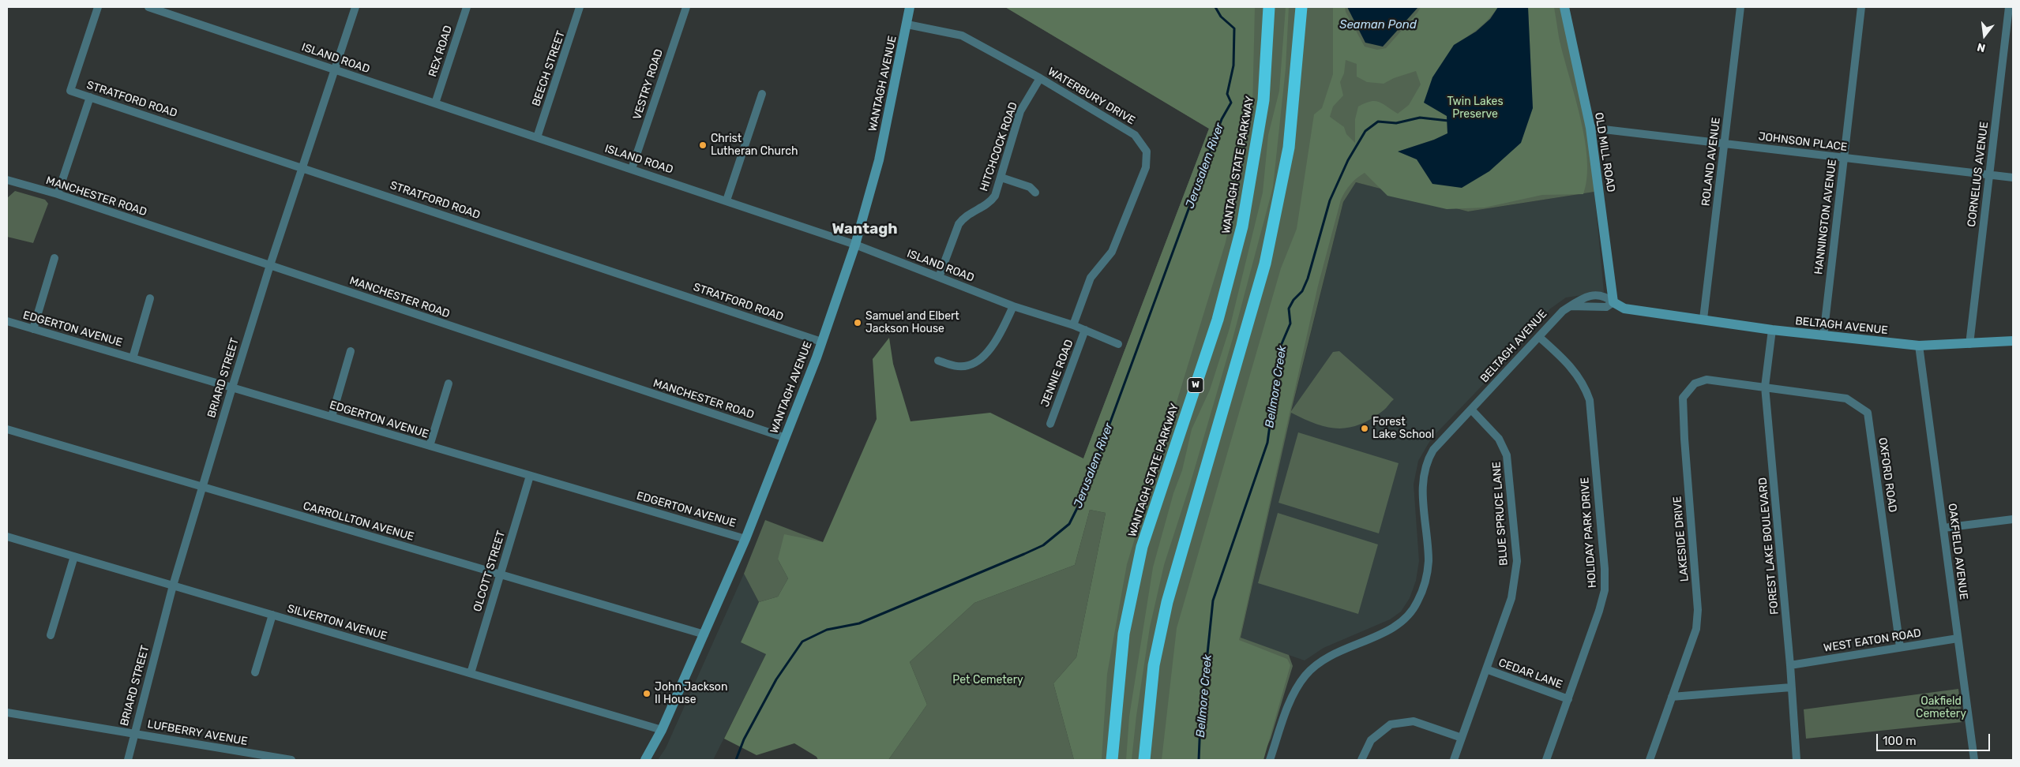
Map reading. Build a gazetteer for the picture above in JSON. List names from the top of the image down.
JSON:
{
  "streets": {
    "highway": ["WANTAGH STATE PARKWAY", "W"],
    "main road": ["WANTAGH AVENUE", "OLD MILL ROAD", "BELTAGH AVENUE"],
    "street": [
      "REX ROAD",
      "ISLAND ROAD",
      "BEECH STREET",
      "VESTRY ROAD",
      "WATERBURY DRIVE",
      "STRATFORD ROAD",
      "JOHNSON PLACE",
      "HITCHCOCK ROAD",
      "ROLAND AVENUE",
      "CORNELIUS AVENUE",
      "MANCHESTER ROAD",
      "HANNINGTON AVENUE",
      "EDGERTON AVENUE",
      "JENNIE ROAD",
      "BRIARD STREET",
      "OXFORD ROAD",
      "BLUE SPRUCE LANE",
      "CARROLLTON AVENUE",
      "HOLIDAY PARK DRIVE",
      "LAKESIDE DRIVE",
      "FOREST LAKE BOULEVARD",
      "OAKFIELD AVENUE",
      "OLCOTT STREET",
      "SILVERTON AVENUE",
      "WEST EATON ROAD",
      "CEDAR LANE",
      "LUFBERRY AVENUE"
    ]
  },
  "crossings": [
    ["REX ROAD", "ISLAND ROAD"],
    ["ISLAND ROAD", "BEECH STREET"],
    ["ISLAND ROAD", "WANTAGH AVENUE"],
    ["ISLAND ROAD", "VESTRY ROAD"],
    ["ISLAND ROAD", "WATERBURY DRIVE"],
    ["ISLAND ROAD", "HITCHCOCK ROAD"],
    ["ISLAND ROAD", "JENNIE ROAD"],
    ["ISLAND ROAD", "BRIARD STREET"],
    ["WANTAGH AVENUE", "WATERBURY DRIVE"],
    ["WANTAGH AVENUE", "STRATFORD ROAD"],
    ["WANTAGH AVENUE", "MANCHESTER ROAD"],
    ["WANTAGH AVENUE", "EDGERTON AVENUE"],
    ["WANTAGH AVENUE", "CARROLLTON AVENUE"],
    ["WANTAGH AVENUE", "SILVERTON AVENUE"],
    ["WATERBURY DRIVE", "HITCHCOCK ROAD"],
    ["STRATFORD ROAD", "BRIARD STREET"],
    ["JOHNSON PLACE", "OLD MILL ROAD"],
    ["JOHNSON PLACE", "ROLAND AVENUE"],
    ["JOHNSON PLACE", "CORNELIUS AVENUE"],
    ["JOHNSON PLACE", "HANNINGTON AVENUE"],
    ["OLD MILL ROAD", "BELTAGH AVENUE"],
    ["ROLAND AVENUE", "BELTAGH AVENUE"],
    ["CORNELIUS AVENUE", "BELTAGH AVENUE"],
    ["MANCHESTER ROAD", "BRIARD STREET"],
    ["HANNINGTON AVENUE", "BELTAGH AVENUE"],
    ["BELTAGH AVENUE", "BLUE SPRUCE LANE"],
    ["BELTAGH AVENUE", "HOLIDAY PARK DRIVE"],
    ["BELTAGH AVENUE", "FOREST LAKE BOULEVARD"],
    ["BELTAGH AVENUE", "OAKFIELD AVENUE"],
    ["EDGERTON AVENUE", "BRIARD STREET"],
    ["EDGERTON AVENUE", "OLCOTT STREET"],
    ["BRIARD STREET", "CARROLLTON AVENUE"],
    ["BRIARD STREET", "SILVERTON AVENUE"],
    ["BRIARD STREET", "LUFBERRY AVENUE"],
    ["OXFORD ROAD", "LAKESIDE DRIVE"],
    ["OXFORD ROAD", "FOREST LAKE BOULEVARD"],
    ["OXFORD ROAD", "WEST EATON ROAD"],
    ["BLUE SPRUCE LANE", "CEDAR LANE"],
    ["CARROLLTON AVENUE", "OLCOTT STREET"],
    ["HOLIDAY PARK DRIVE", "CEDAR LANE"],
    ["LAKESIDE DRIVE", "FOREST LAKE BOULEVARD"],
    ["FOREST LAKE BOULEVARD", "WEST EATON ROAD"],
    ["OAKFIELD AVENUE", "WEST EATON ROAD"],
    ["OLCOTT STREET", "SILVERTON AVENUE"]
  ],
  "districts": ["Wantagh"],
  "water": ["Seaman Pond", "Jerusalem River", "Bellmore Creek"],
  "parks": ["Twin Lakes Preserve", "Pet Cemetery", "Oakfield Cemetery"],
  "places": [
    "Christ Lutheran Church",
    "Samuel and Elbert Jackson House",
    "Forest Lake School",
    "John Jackson II House"
  ],
  "scale_bar": "100 m",
  "north": "bottom"
}
